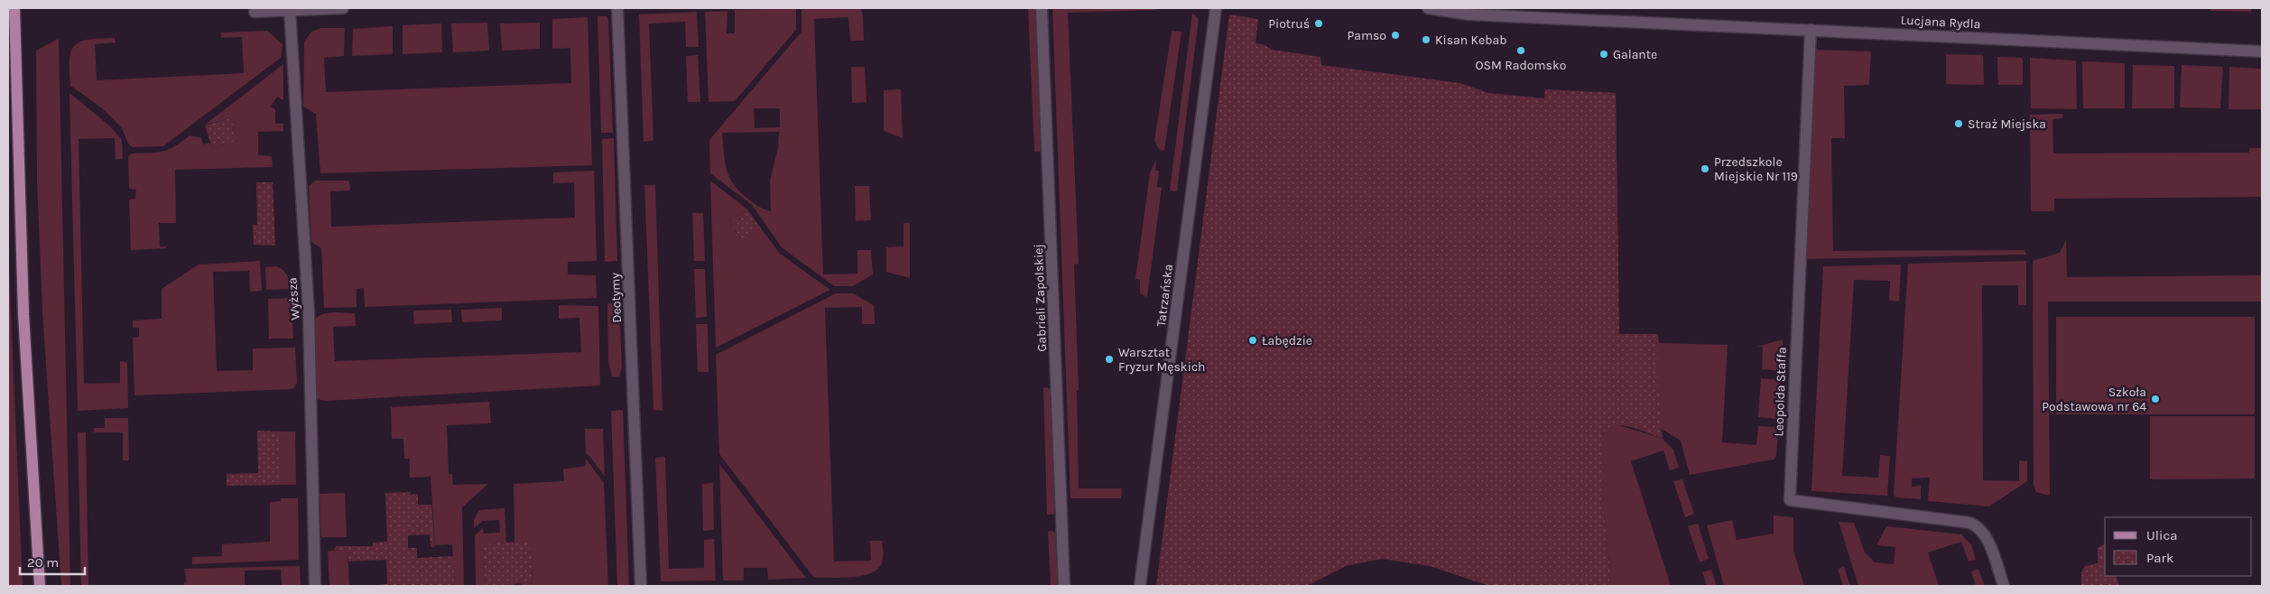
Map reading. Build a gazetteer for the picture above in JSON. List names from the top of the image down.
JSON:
{
  "streets": {
    "street": [
      "Lucjana Rydla",
      "Tatrzańska",
      "Deotymy",
      "Gabrieli Zapolskiej",
      "Wyższa",
      "Leopolda Staffa"
    ]
  },
  "crossings": [
    ["Lucjana Rydla", "Leopolda Staffa"]
  ],
  "places": [
    "Piotruś",
    "Pamso",
    "Kisan Kebab",
    "OSM Radomsko",
    "Galante",
    "Straż Miejska",
    "Przedszkole Miejskie Nr 119",
    "Łabędzie",
    "Warsztat Fryzur Męskich",
    "Szkoła Podstawowa nr 64"
  ],
  "legend": ["Ulica", "Park"],
  "scale_bar": "20 m"
}
